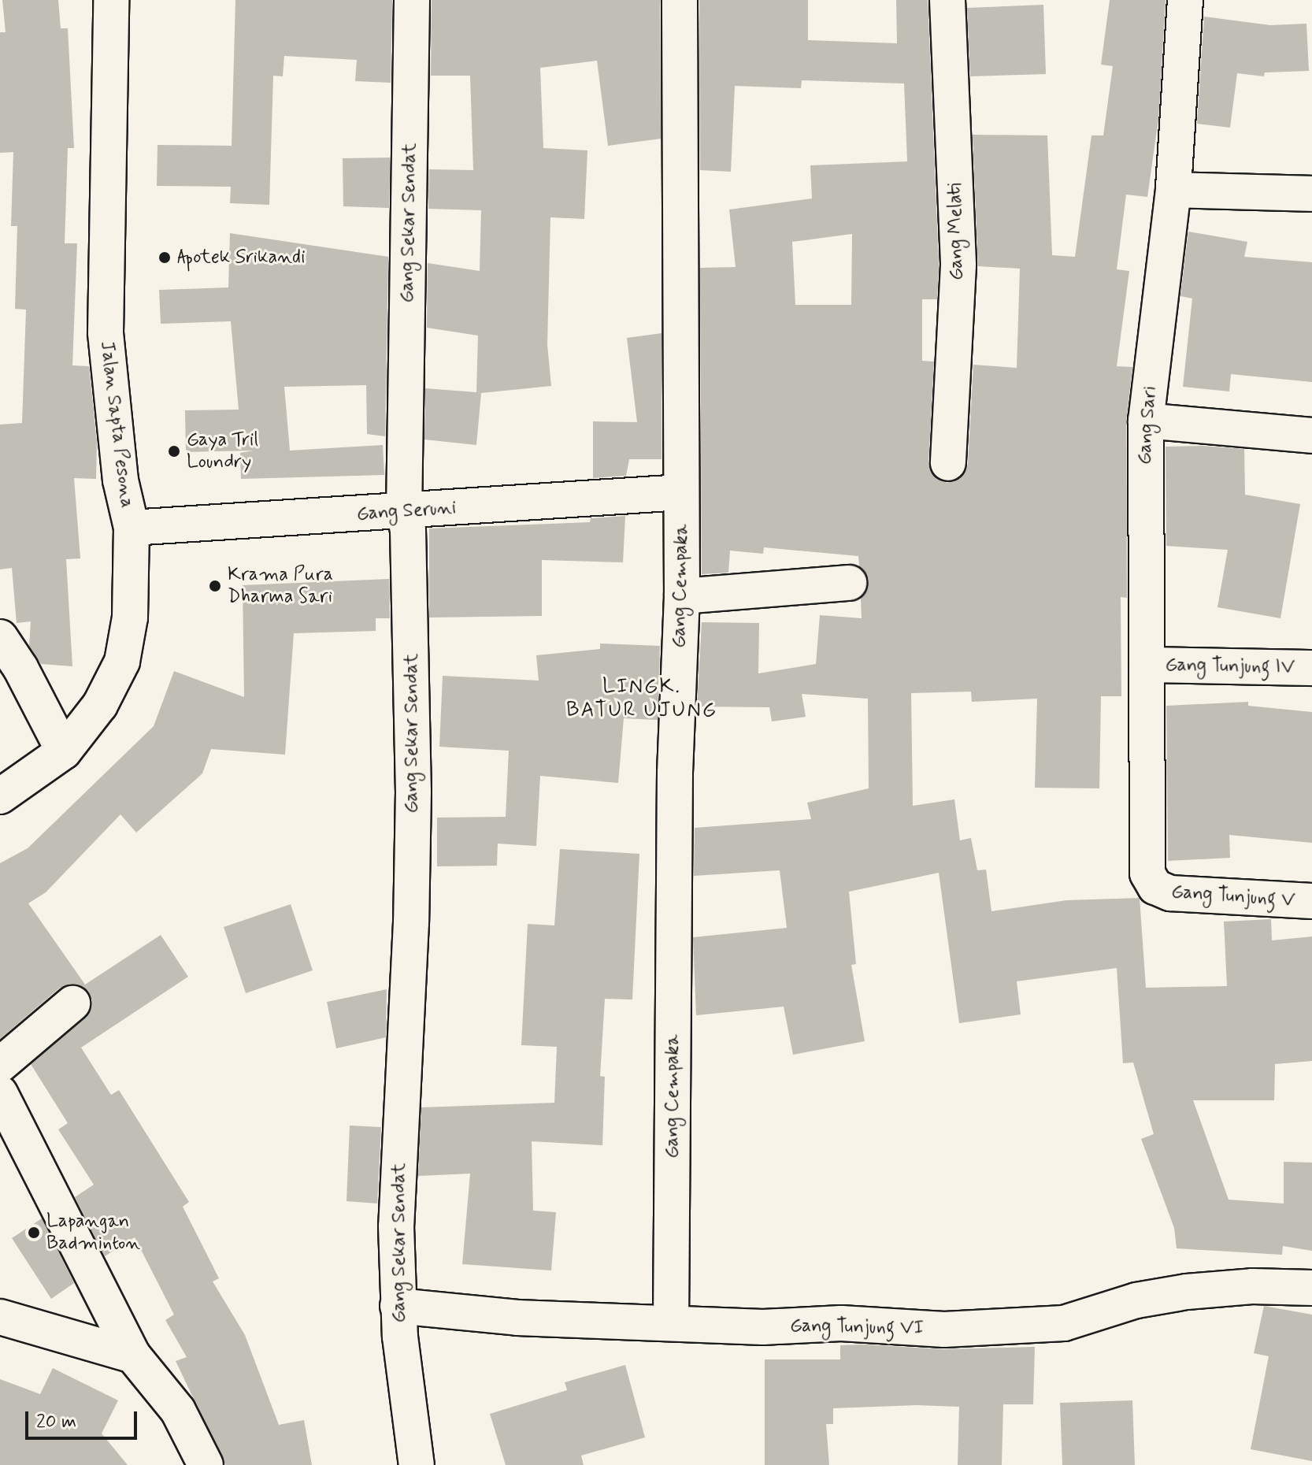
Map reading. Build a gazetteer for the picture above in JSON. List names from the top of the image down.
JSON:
{
  "streets": {
    "street": [
      "Gang Sekar Sendat",
      "Gang Melati",
      "Jalan Sapta Pesona",
      "Gang Sari",
      "Gang Seruni",
      "Gang Cempaka",
      "Gang Tunjung IV",
      "Gang Tunjung V",
      "Gang Tunjung VI"
    ]
  },
  "crossings": [
    ["Gang Sekar Sendat", "Gang Seruni"],
    ["Gang Sekar Sendat", "Gang Tunjung VI"],
    ["Jalan Sapta Pesona", "Gang Seruni"],
    ["Gang Sari", "Gang Tunjung IV"],
    ["Gang Sari", "Gang Tunjung V"],
    ["Gang Seruni", "Gang Cempaka"],
    ["Gang Cempaka", "Gang Tunjung VI"]
  ],
  "districts": ["LINGK. BATUR UJUNG"],
  "places": [
    "Apotek Srikandi",
    "Gaya Tril Loundry",
    "Krama Pura Dharma Sari",
    "Lapangan Badminton"
  ],
  "scale_bar": "20 m"
}
